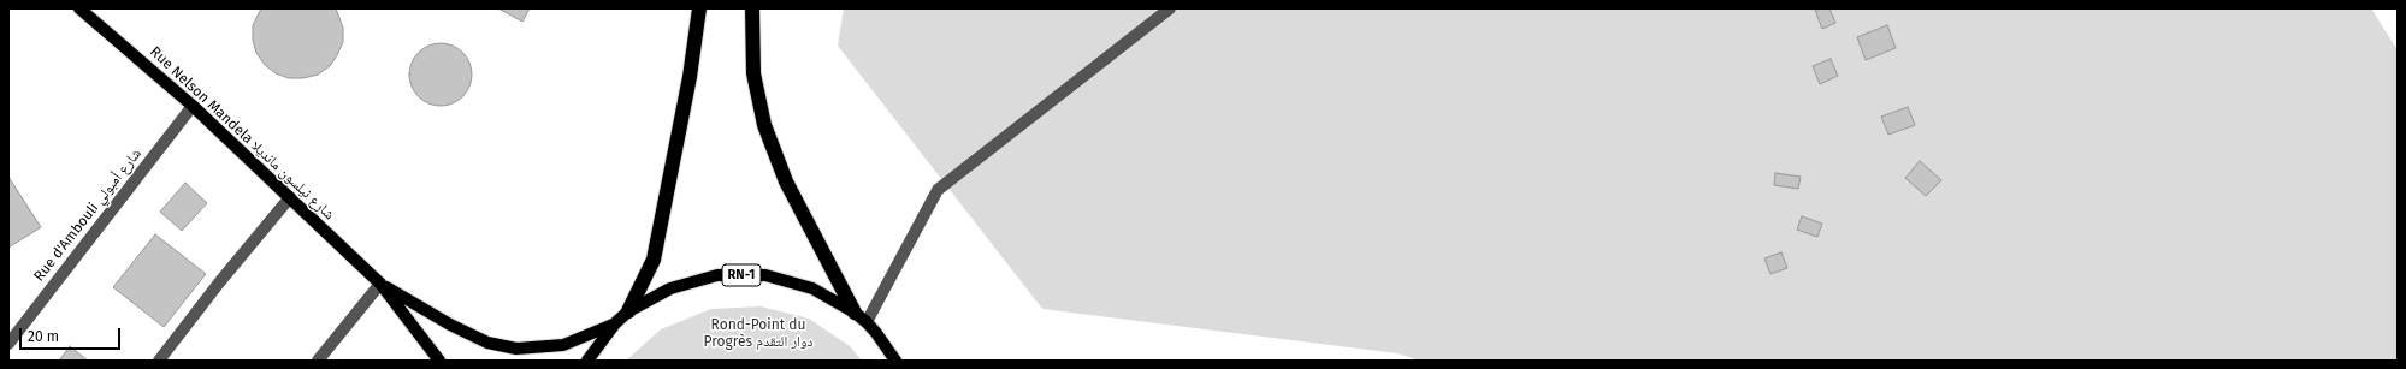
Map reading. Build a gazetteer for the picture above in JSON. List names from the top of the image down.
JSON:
{
  "streets": {
    "highway": ["RN-1"],
    "main road": ["Rue Nelson Mandela شارع نيلسون مانديلا"],
    "street": ["Rue d'Ambouli شارع أمبولي"]
  },
  "crossings": [
    ["Rue Nelson Mandela شارع نيلسون مانديلا", "Rue d'Ambouli شارع أمبولي"],
    ["Rue Nelson Mandela شارع نيلسون مانديلا", "RN-1"]
  ],
  "parks": ["Rond-Point du Progrès دوار التقدم"],
  "scale_bar": "20 m"
}
